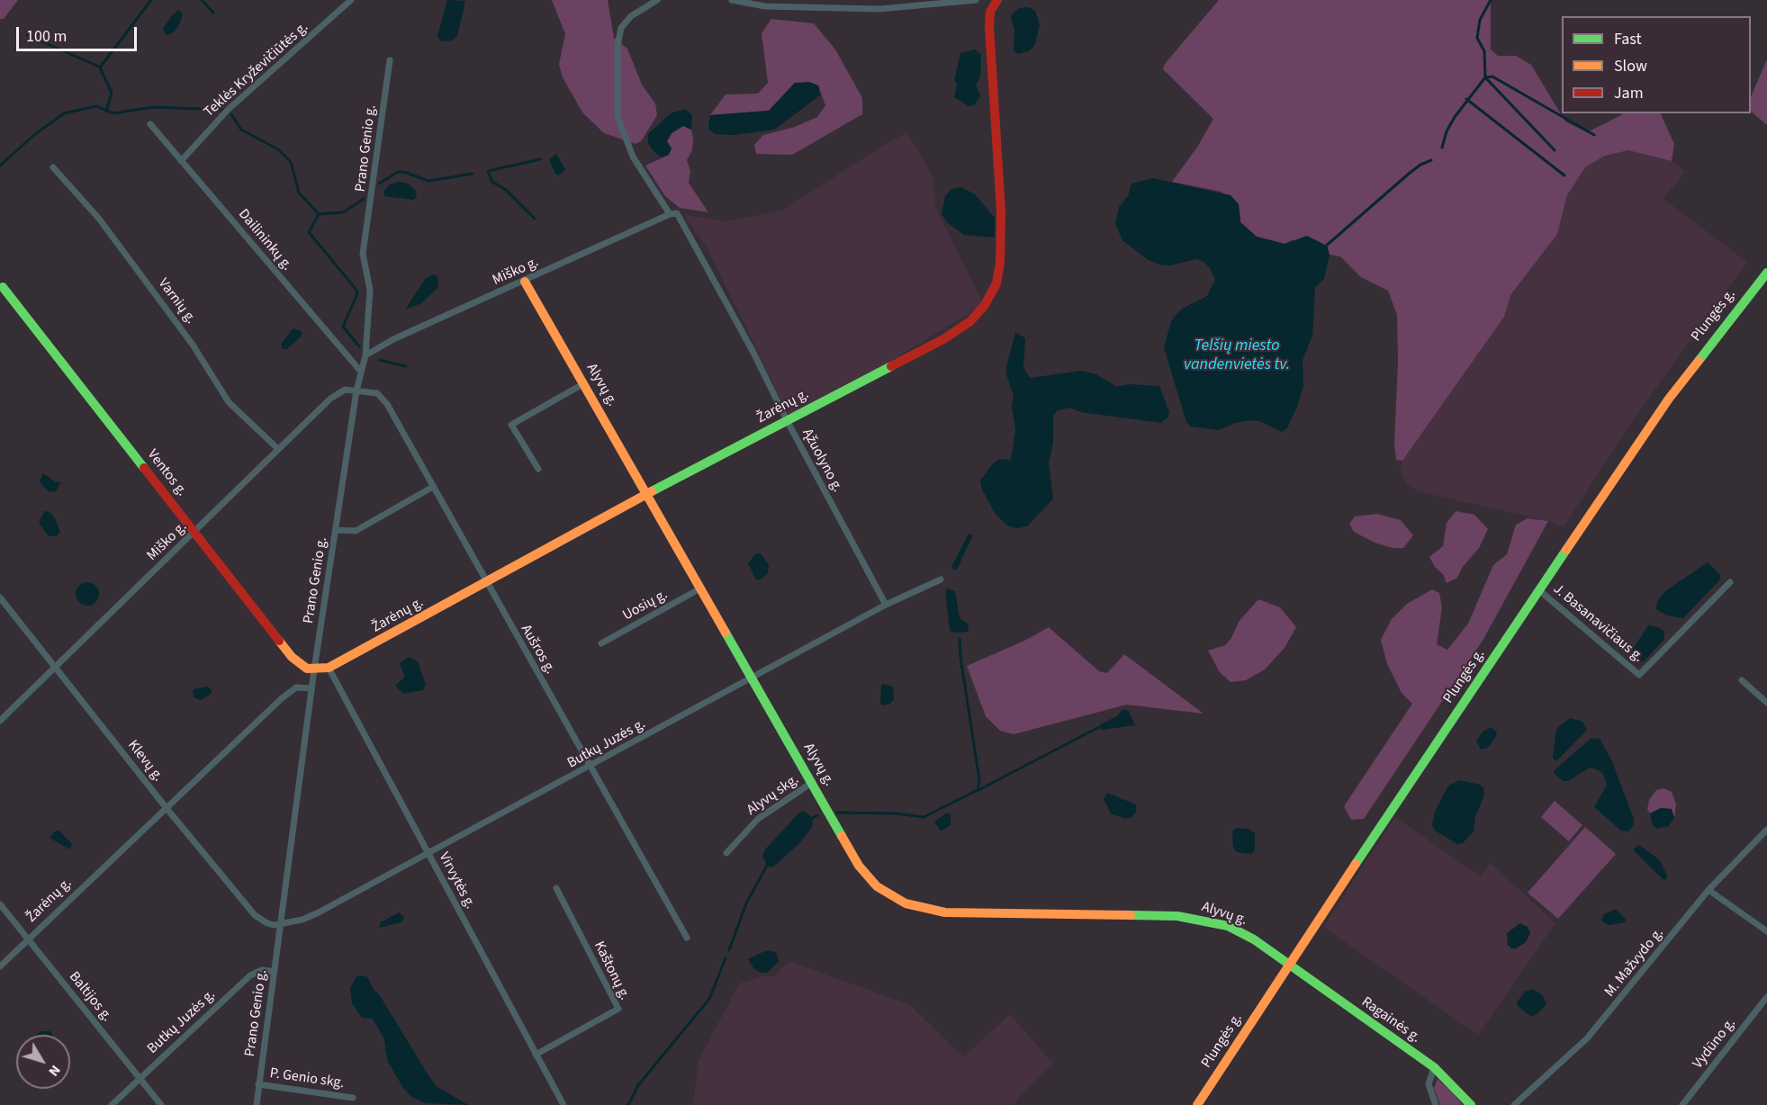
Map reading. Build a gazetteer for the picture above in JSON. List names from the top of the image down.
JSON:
{
  "streets": {
    "street": [
      "Teklės Kryževičiūtės g.",
      "Prano Genio g.",
      "Dailininkų g.",
      "Miško g.",
      "Varnių g.",
      "Plungės g.",
      "Alyvų g.",
      "Žarėnų g.",
      "Ąžuolyno g.",
      "Ventos g.",
      "Uosių g.",
      "J. Basanavičiaus g.",
      "Aušros g.",
      "Butkų Juzės g.",
      "Klevų g.",
      "Alyvų skg.",
      "Virvytės g.",
      "M. Mažvydo g.",
      "Kaštonų g.",
      "Baltijos g.",
      "Ragainės g.",
      "Vydūno g.",
      "P. Genio skg."
    ]
  },
  "crossings": [
    ["Teklės Kryževičiūtės g.", "Dailininkų g."],
    ["Prano Genio g.", "Dailininkų g."],
    ["Prano Genio g.", "Miško g."],
    ["Prano Genio g.", "Žarėnų g."],
    ["Prano Genio g.", "Ventos g."],
    ["Prano Genio g.", "Aušros g."],
    ["Prano Genio g.", "Butkų Juzės g."],
    ["Prano Genio g.", "Klevų g."],
    ["Prano Genio g.", "P. Genio skg."],
    ["Miško g.", "Varnių g."],
    ["Miško g.", "Alyvų g."],
    ["Miško g.", "Ąžuolyno g."],
    ["Miško g.", "Ventos g."],
    ["Miško g.", "Aušros g."],
    ["Miško g.", "Klevų g."],
    ["Plungės g.", "Alyvų g."],
    ["Plungės g.", "J. Basanavičiaus g."],
    ["Plungės g.", "Ragainės g."],
    ["Alyvų g.", "Žarėnų g."],
    ["Alyvų g.", "Uosių g."],
    ["Alyvų g.", "Butkų Juzės g."],
    ["Alyvų g.", "Alyvų skg."],
    ["Alyvų g.", "Ragainės g."],
    ["Žarėnų g.", "Ąžuolyno g."],
    ["Žarėnų g.", "Ventos g."],
    ["Žarėnų g.", "Aušros g."],
    ["Žarėnų g.", "Klevų g."],
    ["Žarėnų g.", "Virvytės g."],
    ["Žarėnų g.", "Baltijos g."],
    ["Ąžuolyno g.", "Butkų Juzės g."],
    ["Aušros g.", "Butkų Juzės g."],
    ["Butkų Juzės g.", "Klevų g."],
    ["Butkų Juzės g.", "Virvytės g."],
    ["Butkų Juzės g.", "Baltijos g."],
    ["Virvytės g.", "Kaštonų g."]
  ],
  "water": ["Telšių miesto vandenvietės tv."],
  "legend": ["Fast", "Slow", "Jam"],
  "scale_bar": "100 m",
  "north": "bottom right"
}
